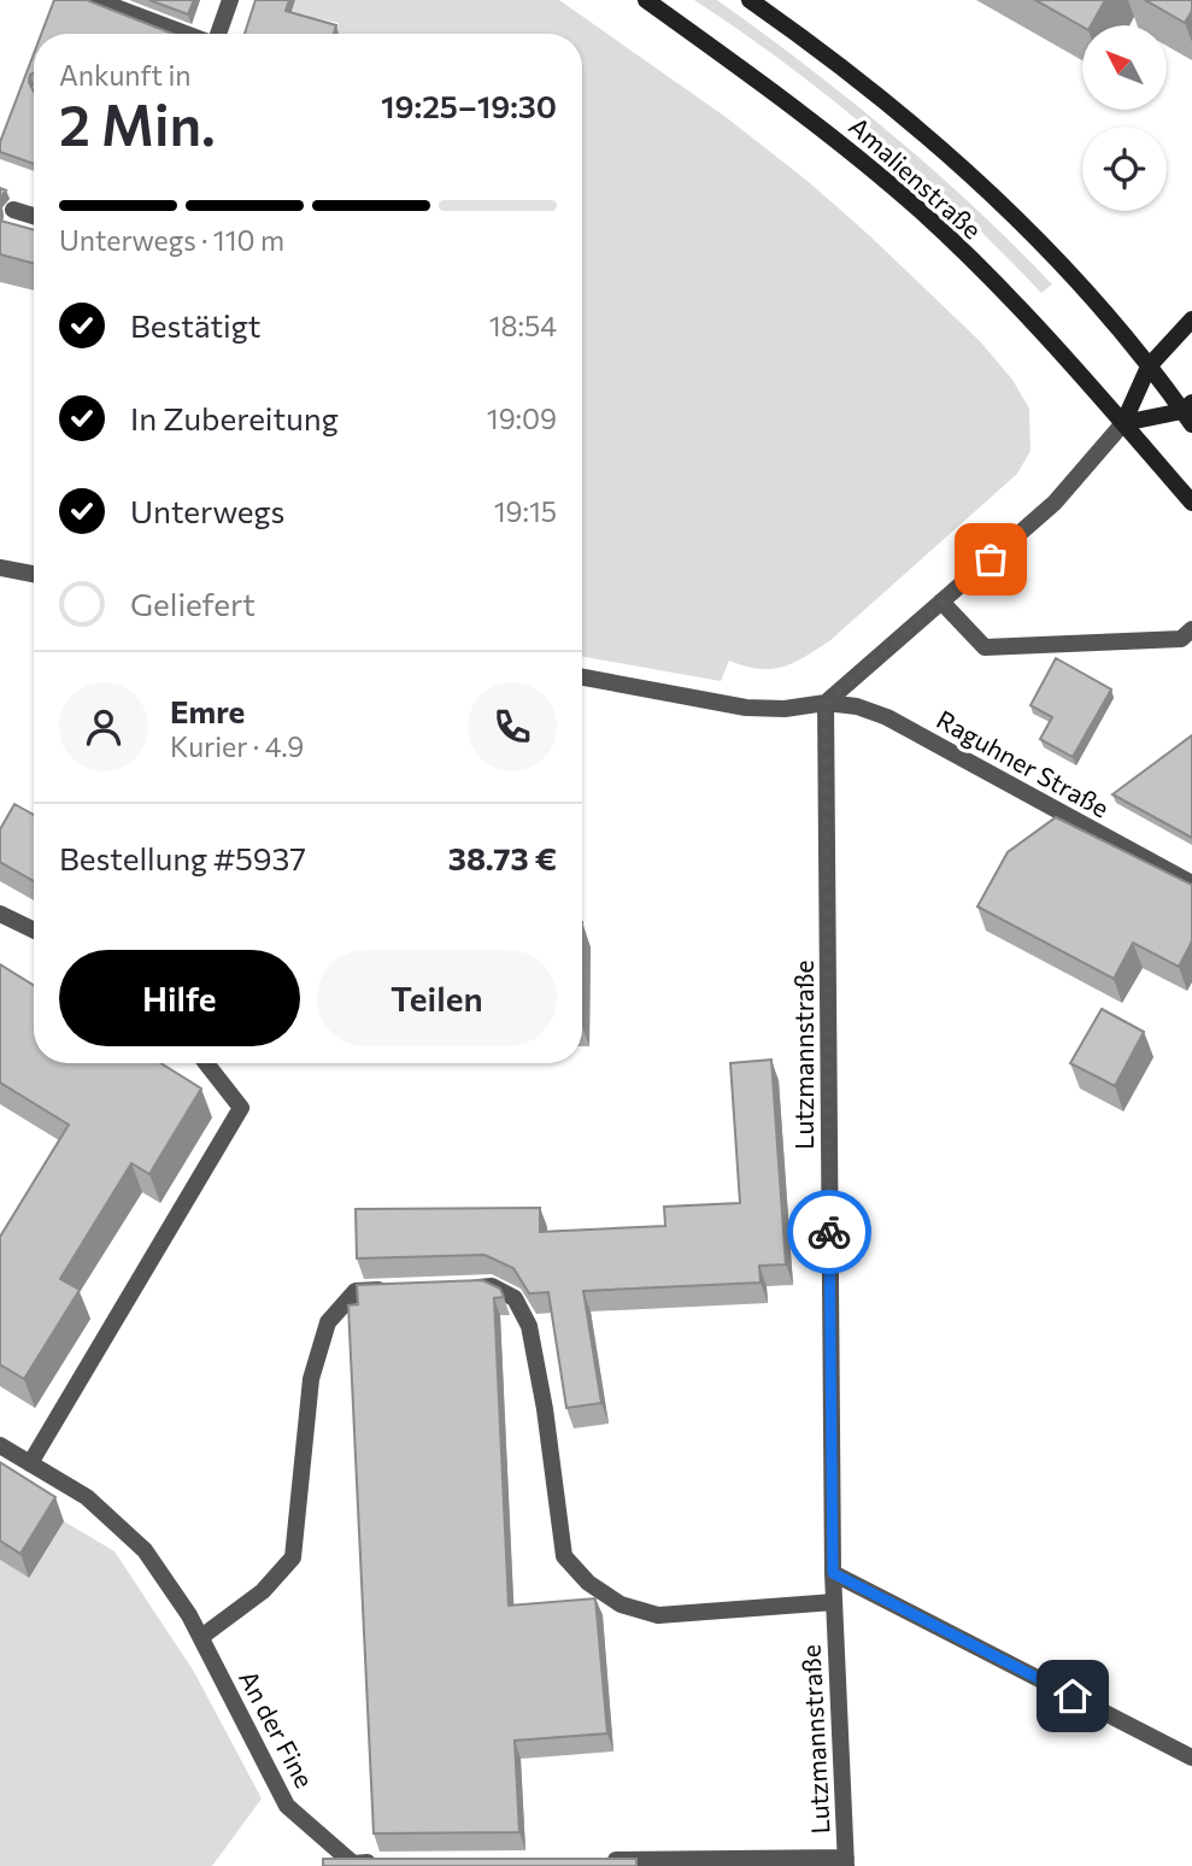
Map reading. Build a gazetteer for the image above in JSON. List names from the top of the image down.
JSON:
{
  "streets": {
    "main road": ["Amalienstraße"],
    "street": ["Raguhner Straße", "Lutzmannstraße", "An der Fine"]
  },
  "crossings": [
    ["Raguhner Straße", "Lutzmannstraße"]
  ],
  "north": "top left",
  "page": {
    "heading": ["2 Min.", "Ankunft in", "19:25–19:30"],
    "panel": [
      "Emre",
      "Kurier · 4.9",
      "Bestellung #5937",
      "38.73 €"
    ],
    "bar": "Unterwegs · 110 m",
    "list": [
      ["Bestätigt", "18:54"],
      ["In Zubereitung", "19:09"],
      ["Unterwegs", "19:15"],
      "Geliefert"
    ],
    "buttons": ["Hilfe", "Teilen"]
  }
}
